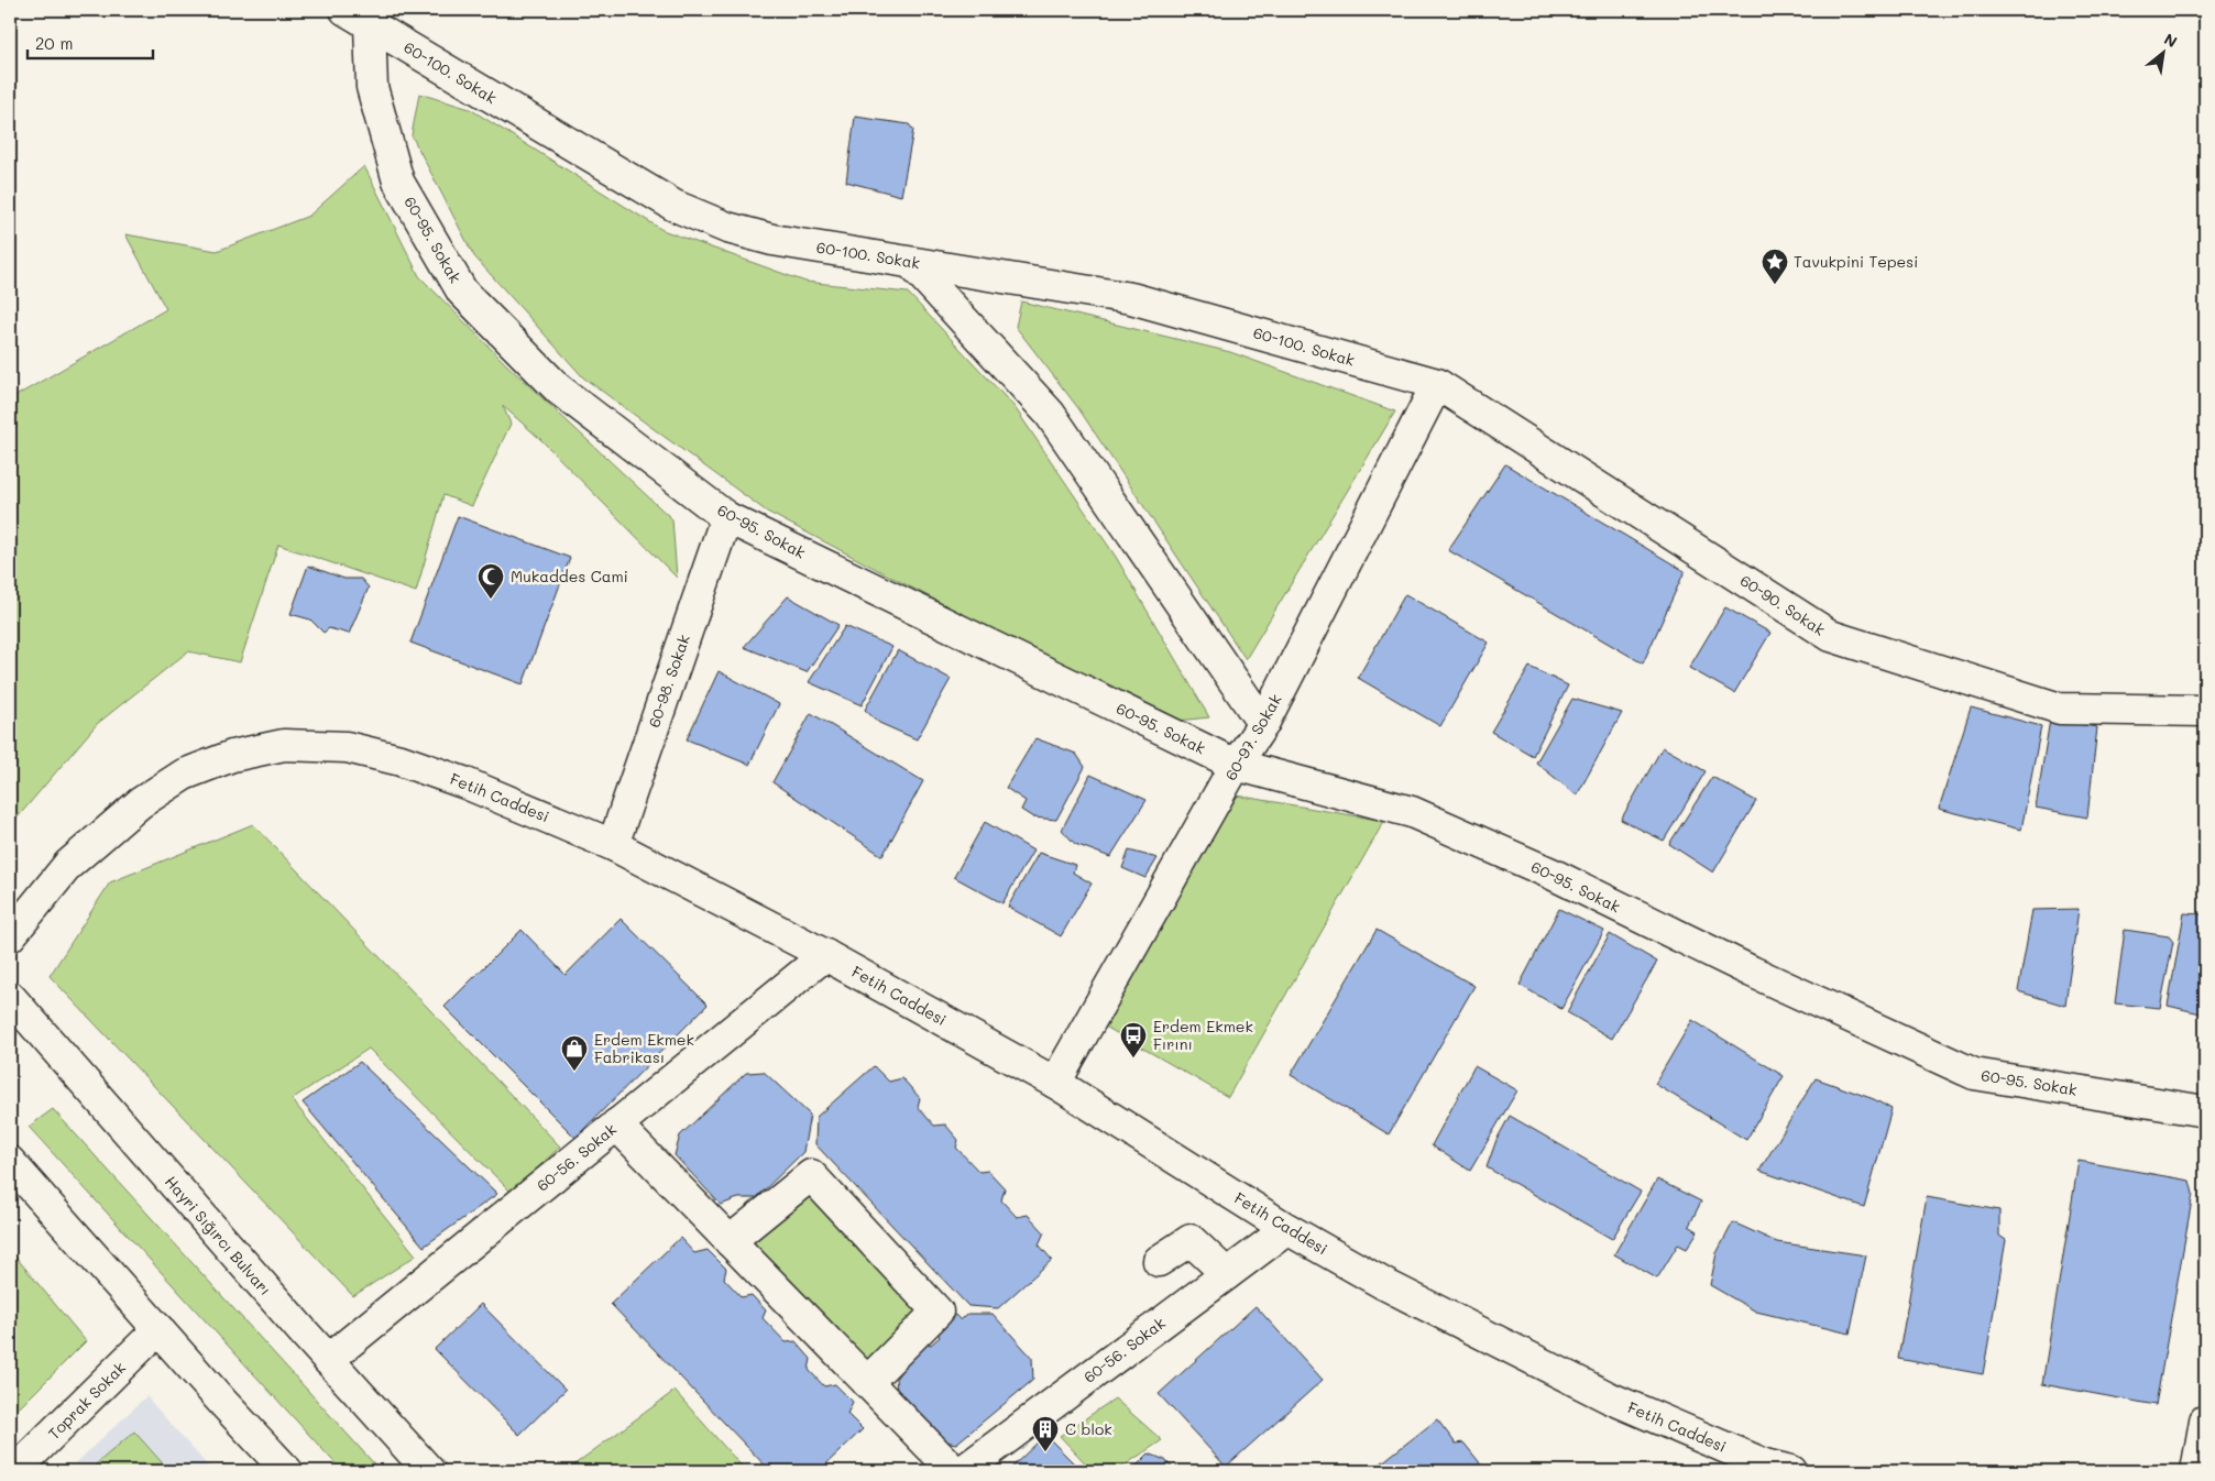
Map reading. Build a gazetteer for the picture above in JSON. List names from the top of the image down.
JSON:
{
  "streets": {
    "street": [
      "60-100. Sokak",
      "60-95. Sokak",
      "60-90. Sokak",
      "60-98. Sokak",
      "60-97. Sokak",
      "Fetih Caddesi",
      "60-56. Sokak",
      "Hayri Sığırcı Bulvarı",
      "Toprak Sokak"
    ]
  },
  "crossings": [
    ["60-100. Sokak", "60-95. Sokak"],
    ["60-100. Sokak", "60-90. Sokak"],
    ["60-100. Sokak", "60-97. Sokak"],
    ["60-95. Sokak", "60-98. Sokak"],
    ["60-95. Sokak", "60-97. Sokak"],
    ["60-90. Sokak", "60-97. Sokak"],
    ["60-98. Sokak", "Fetih Caddesi"],
    ["60-97. Sokak", "Fetih Caddesi"],
    ["Fetih Caddesi", "60-56. Sokak"],
    ["60-56. Sokak", "Hayri Sığırcı Bulvarı"]
  ],
  "places": {
    "place": ["Tavukpini Tepesi"],
    "mosque": ["Mukaddes Cami"],
    "bus stop": ["Erdem Ekmek Fırını"],
    "shop": ["Erdem Ekmek Fabrikası"],
    "building": ["C blok"]
  },
  "scale_bar": "20 m",
  "north": "top right"
}
